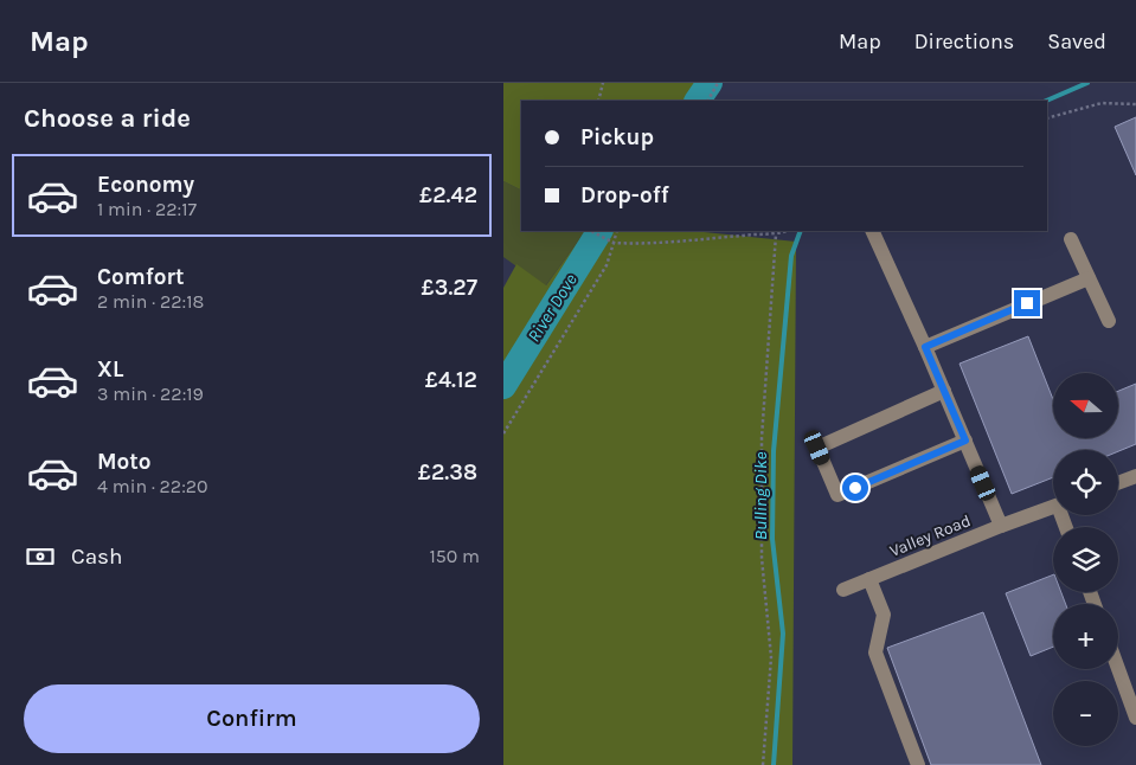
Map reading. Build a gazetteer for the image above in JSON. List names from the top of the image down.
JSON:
{
  "streets": {
    "street": ["Valley Road"]
  },
  "water": ["River Dove", "Bulling Dike"],
  "north": "left",
  "page": {
    "header": "Map",
    "nav": ["Map", "Directions", "Saved"],
    "heading": "Choose a ride",
    "banner": ["Pickup", "Drop-off"],
    "list": [
      {
        "name": "Economy",
        "note": "1 min · 22:17",
        "value": "£2.42"
      },
      {
        "name": "Comfort",
        "note": "2 min · 22:18",
        "value": "£3.27"
      },
      {
        "name": "XL",
        "note": "3 min · 22:19",
        "value": "£4.12"
      },
      {
        "name": "Moto",
        "note": "4 min · 22:20",
        "value": "£2.38"
      }
    ],
    "map_buttons": ["+", "−"],
    "pay": ["Cash", "150 m"],
    "buttons": "Confirm"
  }
}
